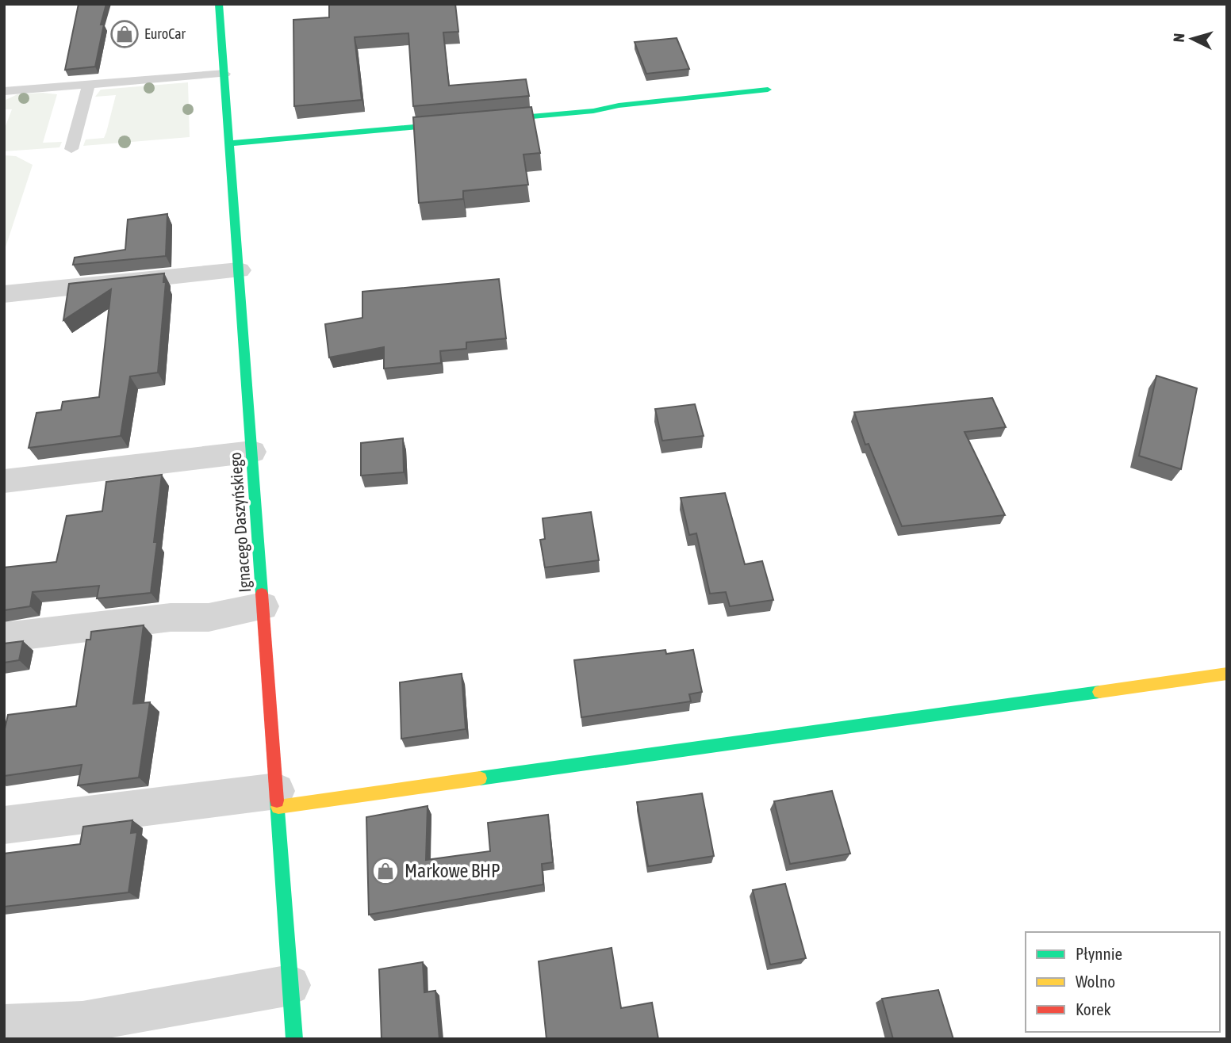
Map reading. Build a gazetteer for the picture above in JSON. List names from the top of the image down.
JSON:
{
  "streets": {
    "street": ["Ignacego Daszyńskiego"]
  },
  "places": {
    "shop": ["EuroCar", "Markowe BHP"]
  },
  "legend": ["Płynnie", "Wolno", "Korek"],
  "north": "left"
}
